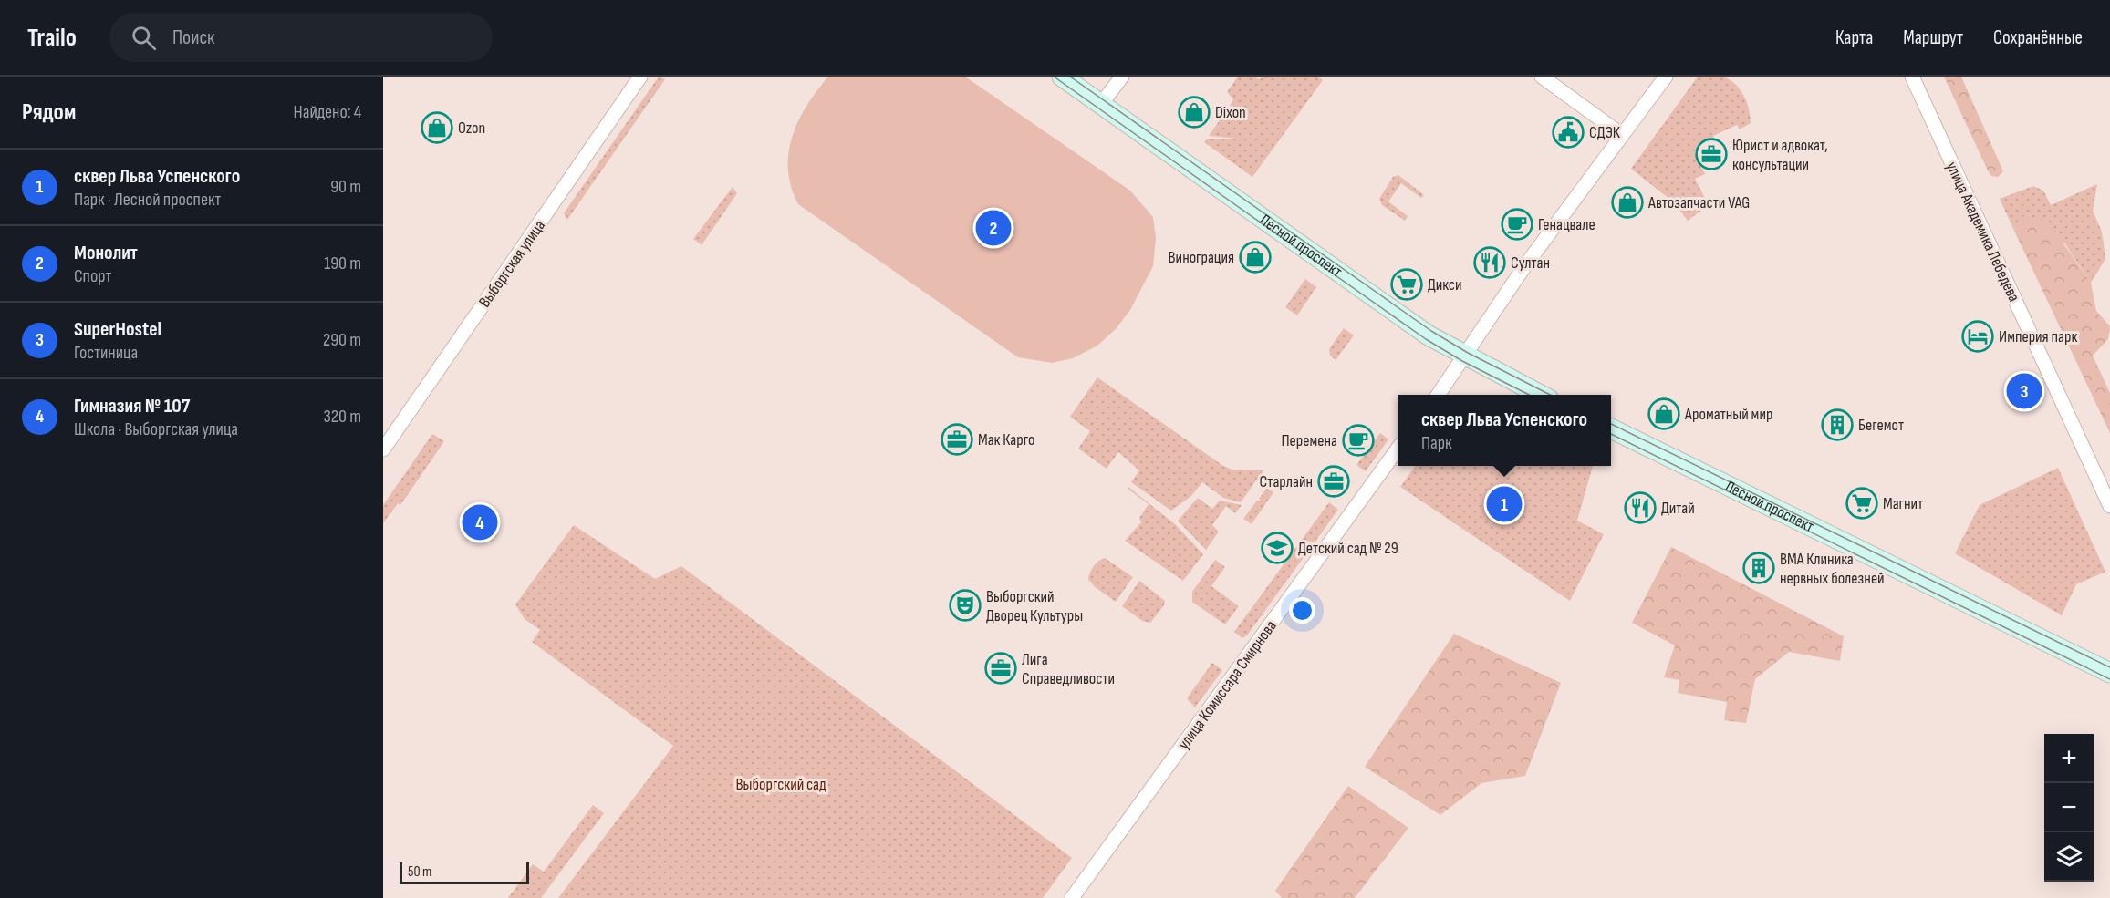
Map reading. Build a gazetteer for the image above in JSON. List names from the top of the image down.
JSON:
{
  "streets": {
    "main road": ["Лесной проспект"],
    "street": ["улица Академика Лебедева", "Выборгская улица", "улица Комиссара Смирнова"]
  },
  "parks": ["Выборгский сад"],
  "places": {
    "shop": [
      "Dixon",
      "Ozon",
      "Автозапчасти VAG",
      "Винограция",
      "Ароматный мир"
    ],
    "public building": ["СДЭК"],
    "office": [
      "Юрист и адвокат, консультации",
      "Мак Карго",
      "Старлайн",
      "Лига Справедливости"
    ],
    "cafe": ["Генацвале", "Перемена"],
    "restaurant": ["Султан", "Дитай"],
    "supermarket": ["Дикси", "Магнит"],
    "hotel": ["Империя парк"],
    "building": ["Бегемот", "ВМА Клиника нервных болезней"],
    "school or university": ["Детский сад № 29"],
    "theatre": ["Выборгский Дворец Культуры"]
  },
  "scale_bar": "50 m",
  "page": {
    "header": "Trailo",
    "search": "Поиск",
    "nav": ["Карта", "Маршрут", "Сохранённые"],
    "heading": ["Рядом", "Найдено: 4"],
    "list": [
      {
        "mark": "1",
        "name": "сквер Льва Успенского",
        "note": "Парк · Лесной проспект",
        "value": "90 m"
      },
      {
        "mark": "2",
        "name": "Монолит",
        "note": "Спорт",
        "value": "190 m"
      },
      {
        "mark": "3",
        "name": "SuperHostel",
        "note": "Гостиница",
        "value": "290 m"
      },
      {
        "mark": "4",
        "name": "Гимназия № 107",
        "note": "Школа · Выборгская улица",
        "value": "320 m"
      }
    ],
    "pins": [
      "2",
      "3",
      "1",
      "4"
    ],
    "popup": ["сквер Льва Успенского", "Парк"],
    "map_buttons": ["+", "−"],
    "scale": "50 m"
  }
}
